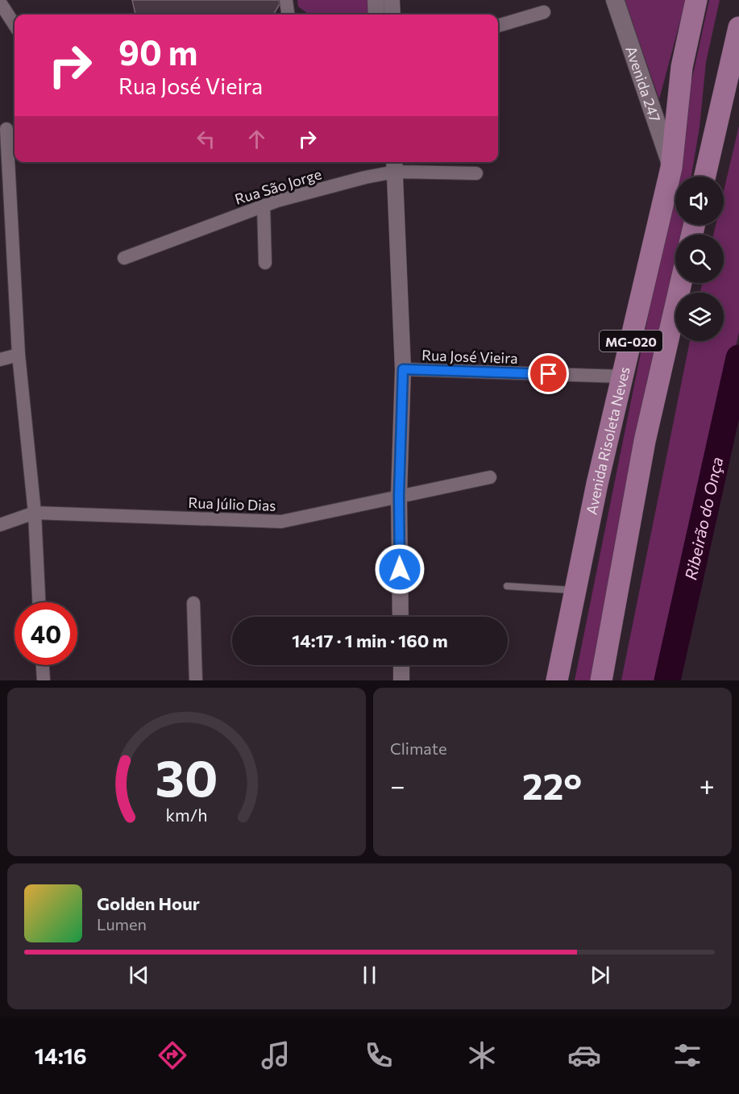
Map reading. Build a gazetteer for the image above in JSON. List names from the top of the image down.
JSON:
{
  "streets": {
    "highway": ["MG-020", "Avenida Risoleta Neves"],
    "main road": ["Avenida 247"],
    "street": ["Rua São Jorge", "Rua José Vieira", "Rua Júlio Dias"]
  },
  "crossings": [
    ["Avenida 247", "Avenida Risoleta Neves"],
    ["Rua José Vieira", "Avenida Risoleta Neves"]
  ],
  "water": ["Ribeirão do Onça"],
  "page": {
    "turn": ["90 m", "Rua José Vieira"],
    "limit": "40",
    "trip": "14:17 · 1 min · 160 m",
    "tile": "Climate",
    "heat": ["−", "22°", "+"],
    "song": ["Golden Hour", "Lumen"],
    "tabs": "14:16",
    "gauge": ["30", "km/h"]
  }
}
